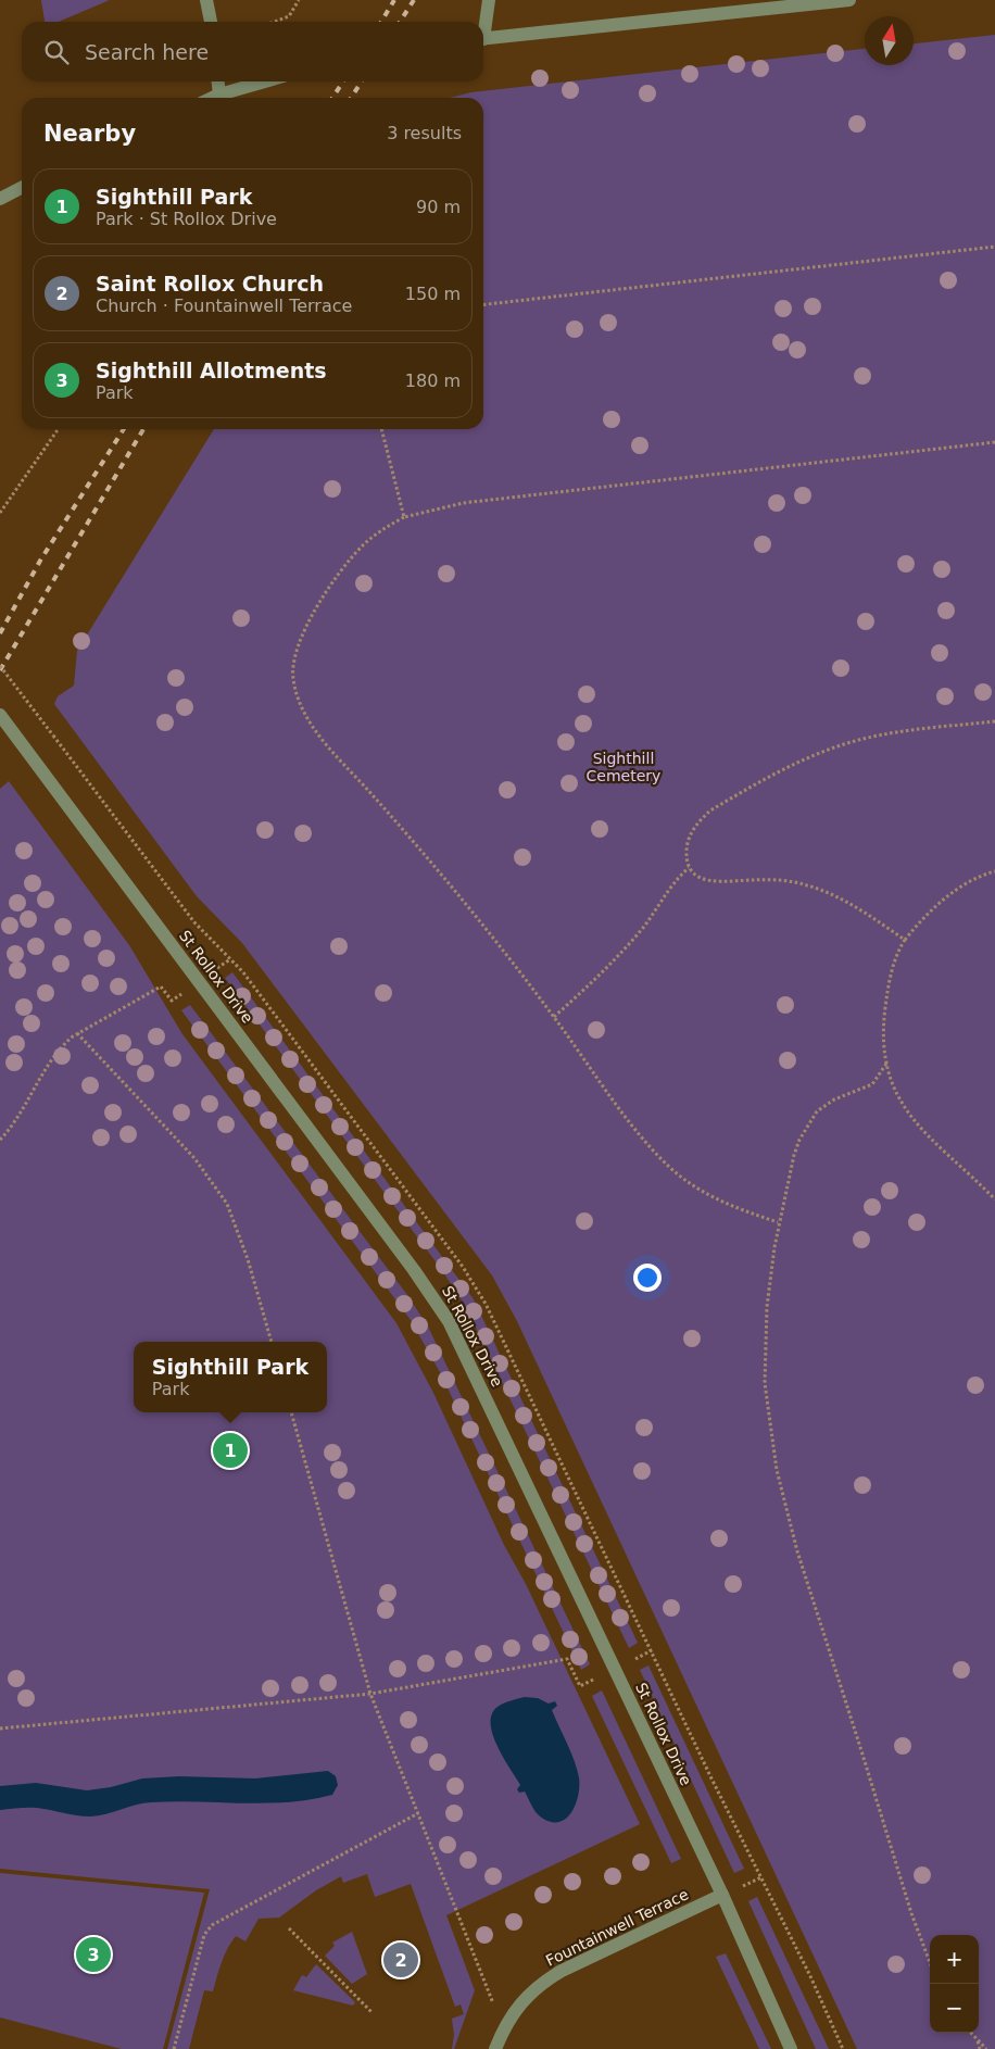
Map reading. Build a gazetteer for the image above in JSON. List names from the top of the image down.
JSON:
{
  "streets": {
    "street": ["St Rollox Drive", "Fountainwell Terrace"]
  },
  "crossings": [
    ["St Rollox Drive", "Fountainwell Terrace"]
  ],
  "parks": ["Sighthill Cemetery"],
  "north": "top",
  "page": {
    "search": "Search here",
    "heading": ["Nearby", "3 results"],
    "list": [
      {
        "mark": "1",
        "name": "Sighthill Park",
        "note": "Park · St Rollox Drive",
        "value": "90 m"
      },
      {
        "mark": "2",
        "name": "Saint Rollox Church",
        "note": "Church · Fountainwell Terrace",
        "value": "150 m"
      },
      {
        "mark": "3",
        "name": "Sighthill Allotments",
        "note": "Park",
        "value": "180 m"
      }
    ],
    "popup": ["Sighthill Park", "Park"],
    "pins": ["1", "3", "2"],
    "map_buttons": ["+", "−"]
  }
}
